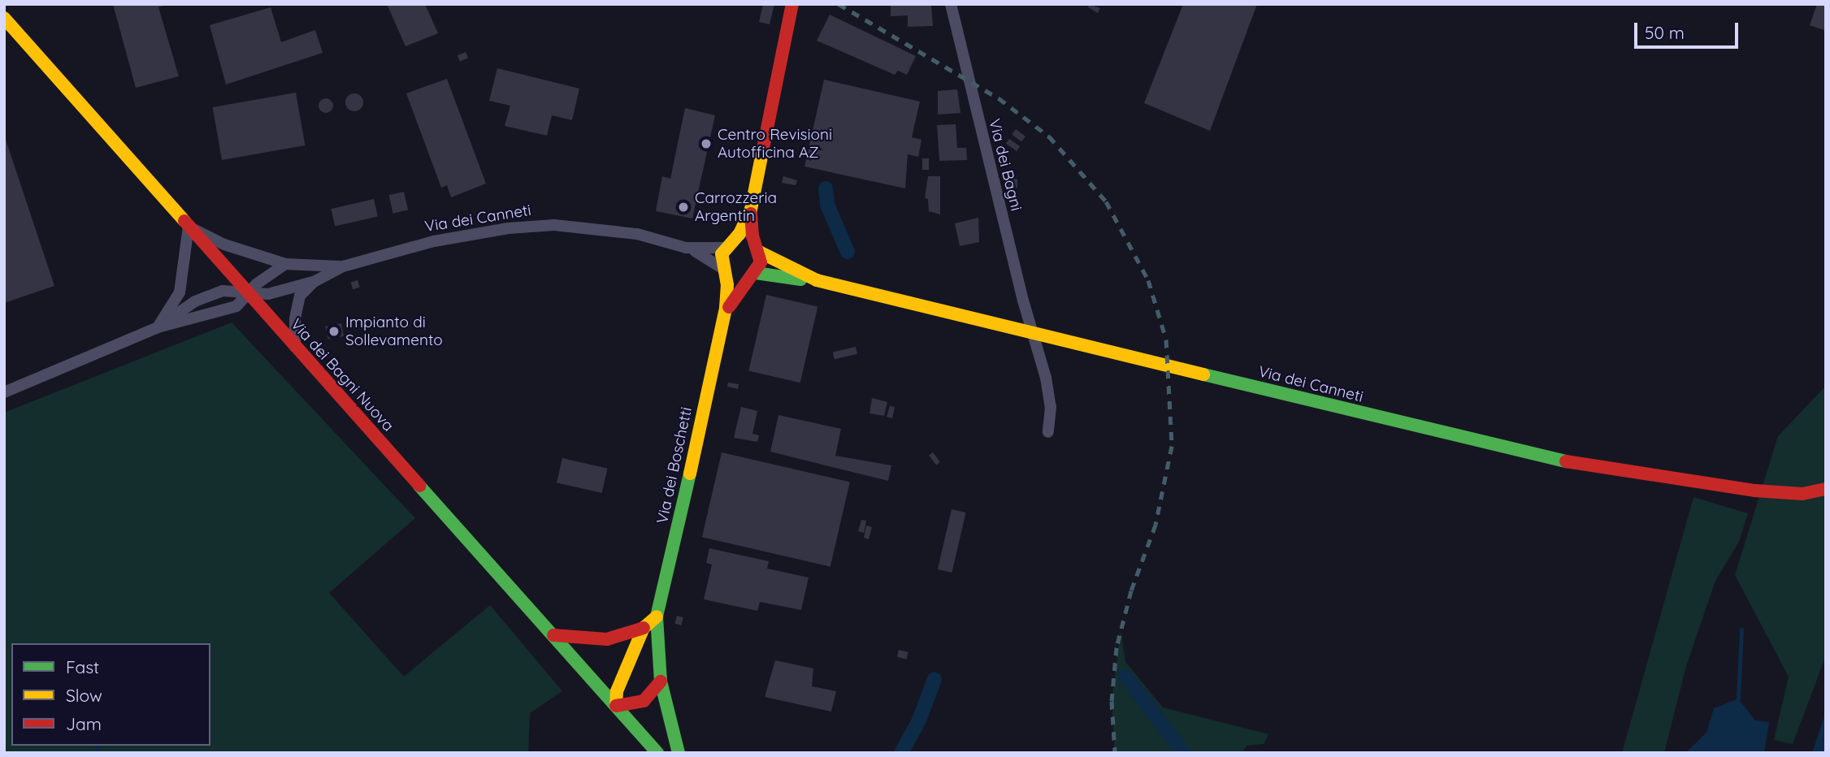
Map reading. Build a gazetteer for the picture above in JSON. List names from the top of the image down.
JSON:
{
  "streets": {
    "street": [
      "Via dei Bagni",
      "Via dei Canneti",
      "Via dei Bagni Nuova",
      "Via dei Boschetti"
    ]
  },
  "crossings": [
    ["Via dei Bagni", "Via dei Canneti"],
    ["Via dei Canneti", "Via dei Bagni Nuova"],
    ["Via dei Canneti", "Via dei Boschetti"]
  ],
  "places": ["Centro Revisioni Autofficina AZ", "Carrozzeria Argentin", "Impianto di Sollevamento"],
  "legend": ["Fast", "Slow", "Jam"],
  "scale_bar": "50 m"
}
